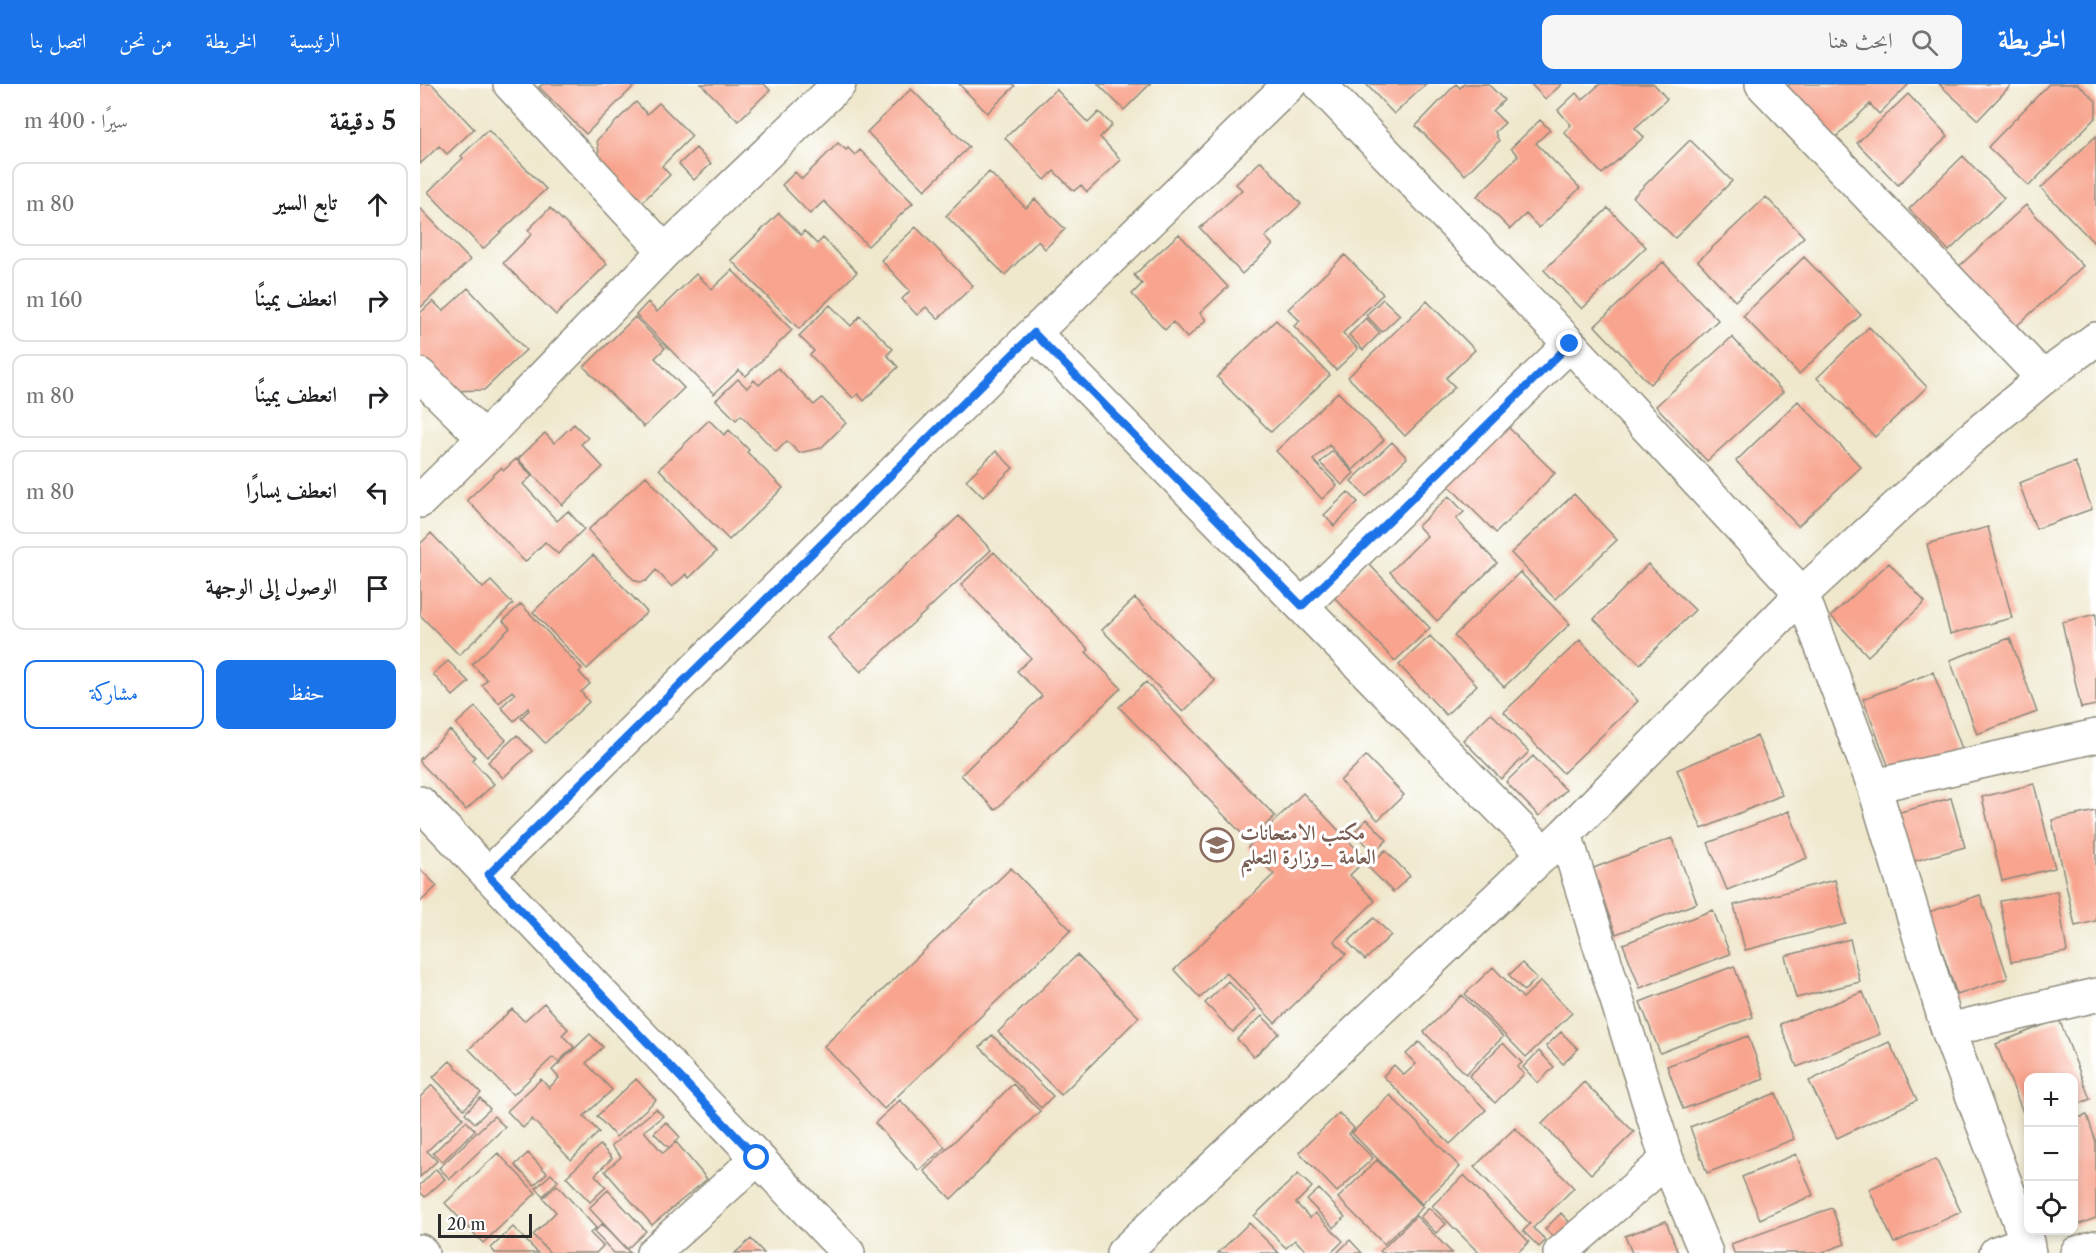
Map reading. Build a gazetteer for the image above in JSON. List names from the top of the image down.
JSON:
{
  "places": {
    "school or university": ["مكتب الامتحانات العامة _وزارة التعليم"]
  },
  "scale_bar": "20 m",
  "page": {
    "header": "الخريطة",
    "search": "ابحث هنا",
    "nav": [
      "الرئيسية",
      "الخريطة",
      "من نحن",
      "اتصل بنا"
    ],
    "heading": ["5 دقيقة", "سيرًا · 400 m"],
    "list": [
      ["تابع السير", "80 m"],
      ["انعطف يمينًا", "160 m"],
      ["انعطف يمينًا", "80 m"],
      ["انعطف يسارًا", "80 m"],
      "الوصول إلى الوجهة"
    ],
    "buttons": ["حفظ", "مشاركة"],
    "map_buttons": ["+", "−"],
    "scale": "20 m"
  }
}
